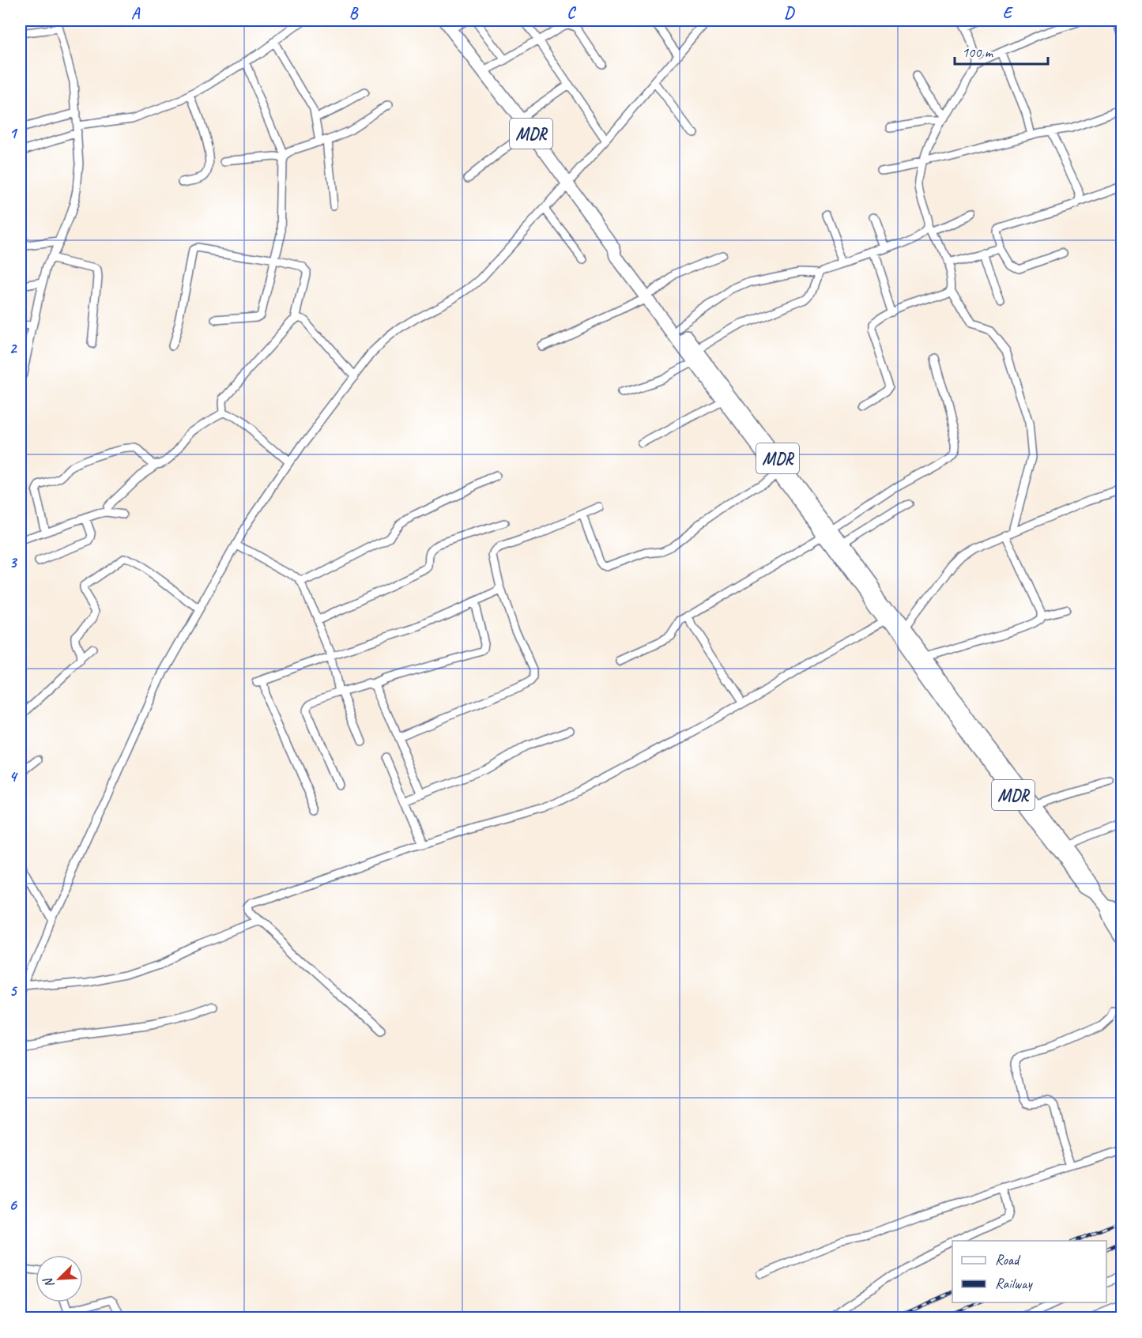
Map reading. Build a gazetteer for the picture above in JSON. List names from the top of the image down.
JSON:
{
  "streets": {
    "main road": ["MDR"]
  },
  "legend": ["Road", "Railway"],
  "scale_bar": "100 m",
  "north": "bottom left",
  "grid": {
    "columns": [
      "A",
      "B",
      "C",
      "D",
      "E"
    ],
    "rows": [
      "1",
      "2",
      "3",
      "4",
      "5",
      "6"
    ]
  }
}
